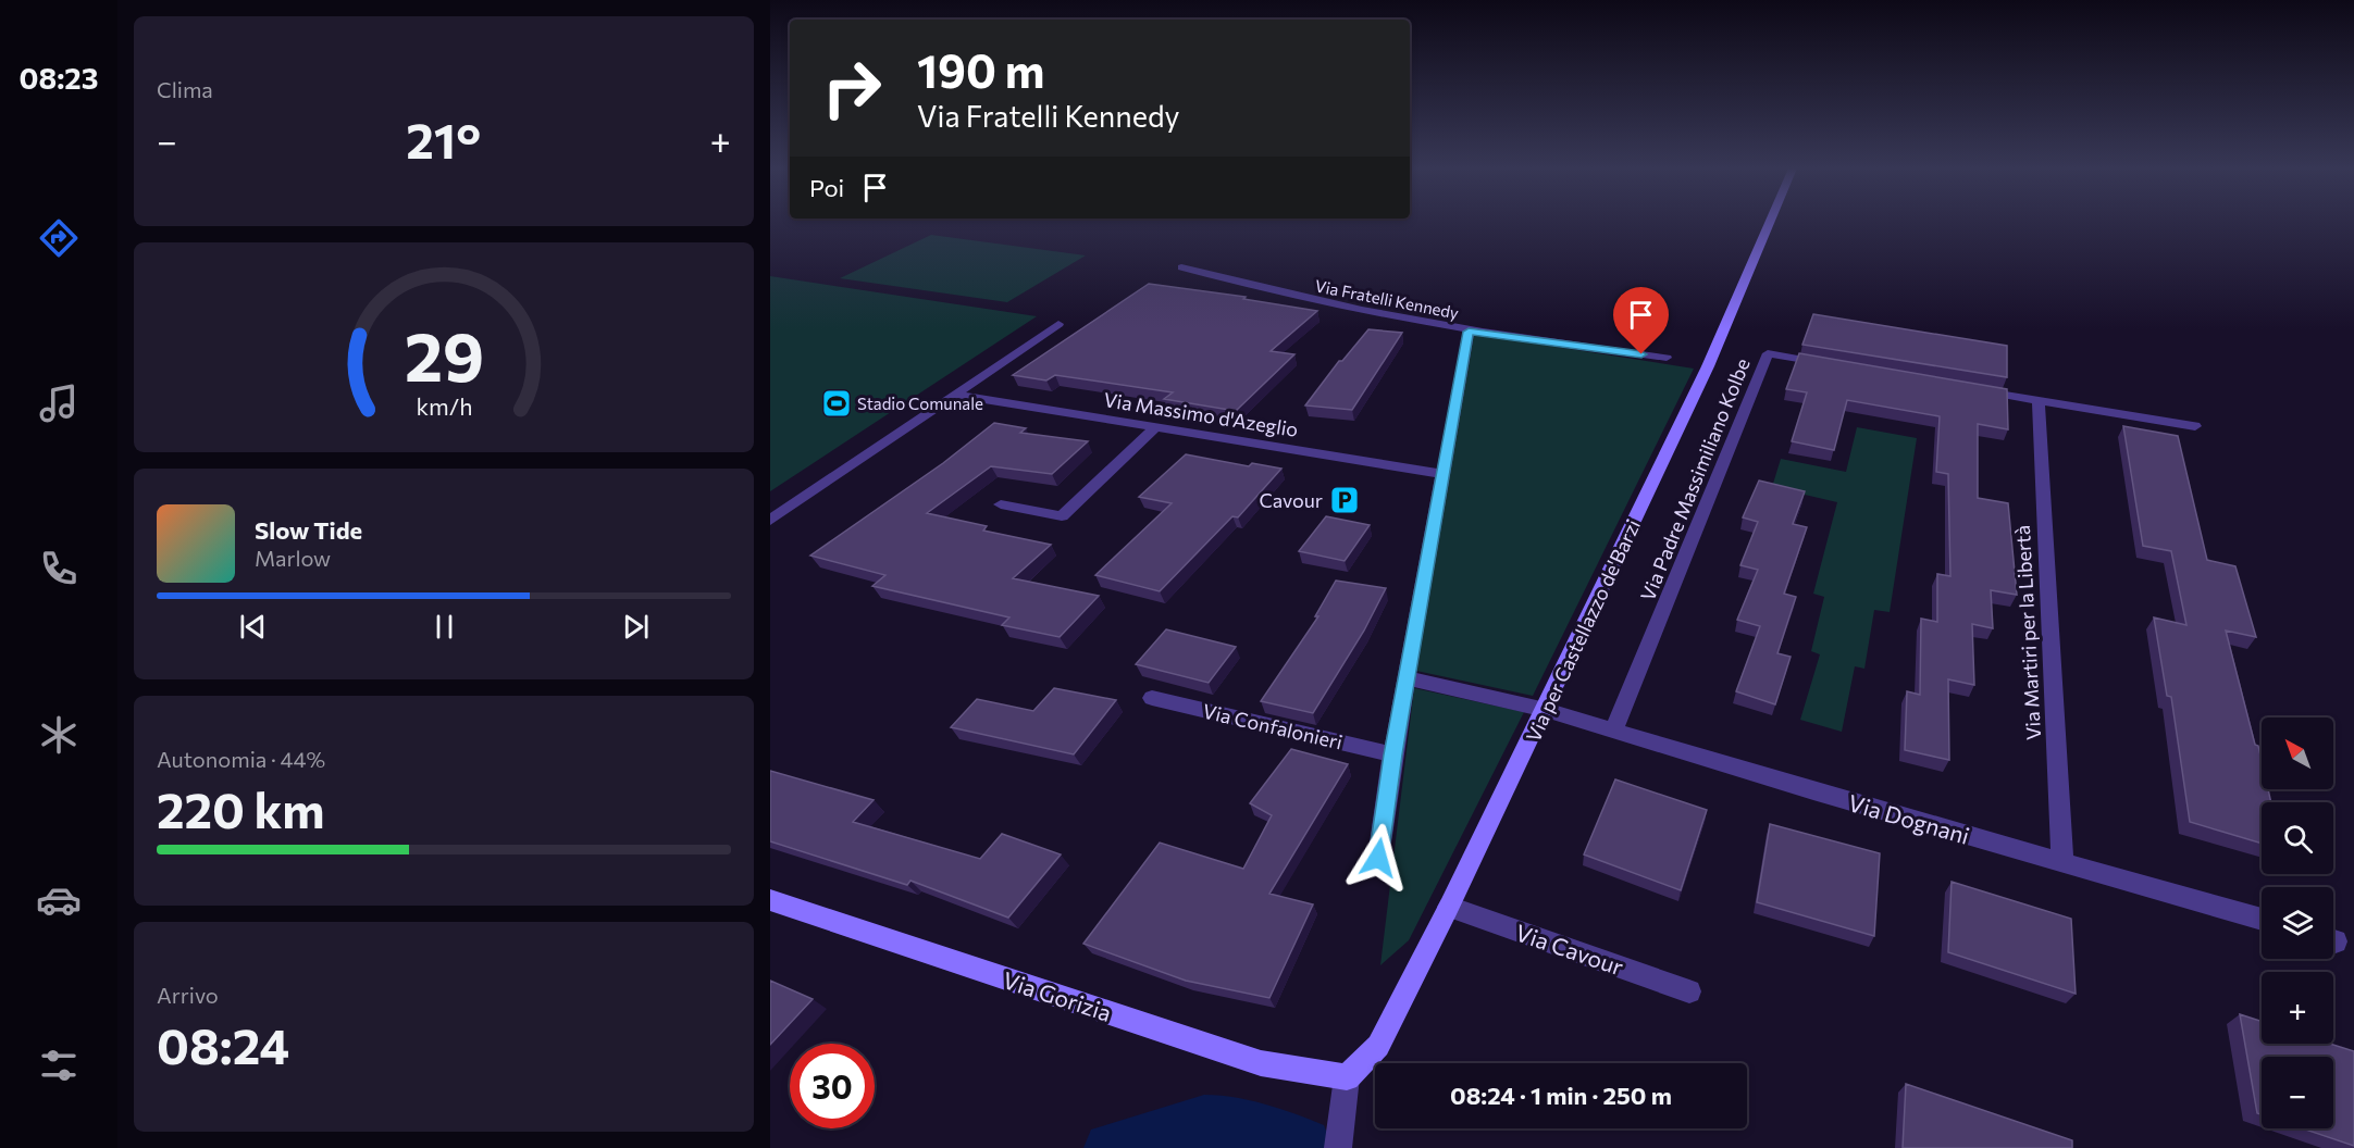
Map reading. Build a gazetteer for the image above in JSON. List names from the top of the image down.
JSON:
{
  "streets": {
    "street": [
      "Via Fratelli Kennedy",
      "Via Massimo d'Azeglio",
      "Via Padre Massimiliano Kolbe",
      "Via per Castellazzo de'Barzi",
      "Via Martiri per la Libertà",
      "Via Confalonieri",
      "Via Dognani",
      "Via Cavour",
      "Via Gorizia"
    ]
  },
  "crossings": [
    ["Via Padre Massimiliano Kolbe", "Via Dognani"],
    ["Via per Castellazzo de'Barzi", "Via Dognani"],
    ["Via per Castellazzo de'Barzi", "Via Cavour"],
    ["Via per Castellazzo de'Barzi", "Via Gorizia"],
    ["Via Martiri per la Libertà", "Via Dognani"]
  ],
  "places": {
    "sports": ["Stadio Comunale"],
    "parking": ["Cavour"]
  },
  "north": "top left",
  "page": {
    "tabs": "08:23",
    "tile": [
      "Clima",
      ["Autonomia · 44%", "220 km"],
      ["Arrivo", "08:24"]
    ],
    "turn": ["190 m", "Via Fratelli Kennedy"],
    "heat": ["−", "21°", "+"],
    "then": "Poi",
    "song": ["Slow Tide", "Marlow"],
    "map_buttons": ["+", "−"],
    "limit": "30",
    "trip": "08:24 · 1 min · 250 m",
    "gauge": ["29", "km/h"]
  }
}
